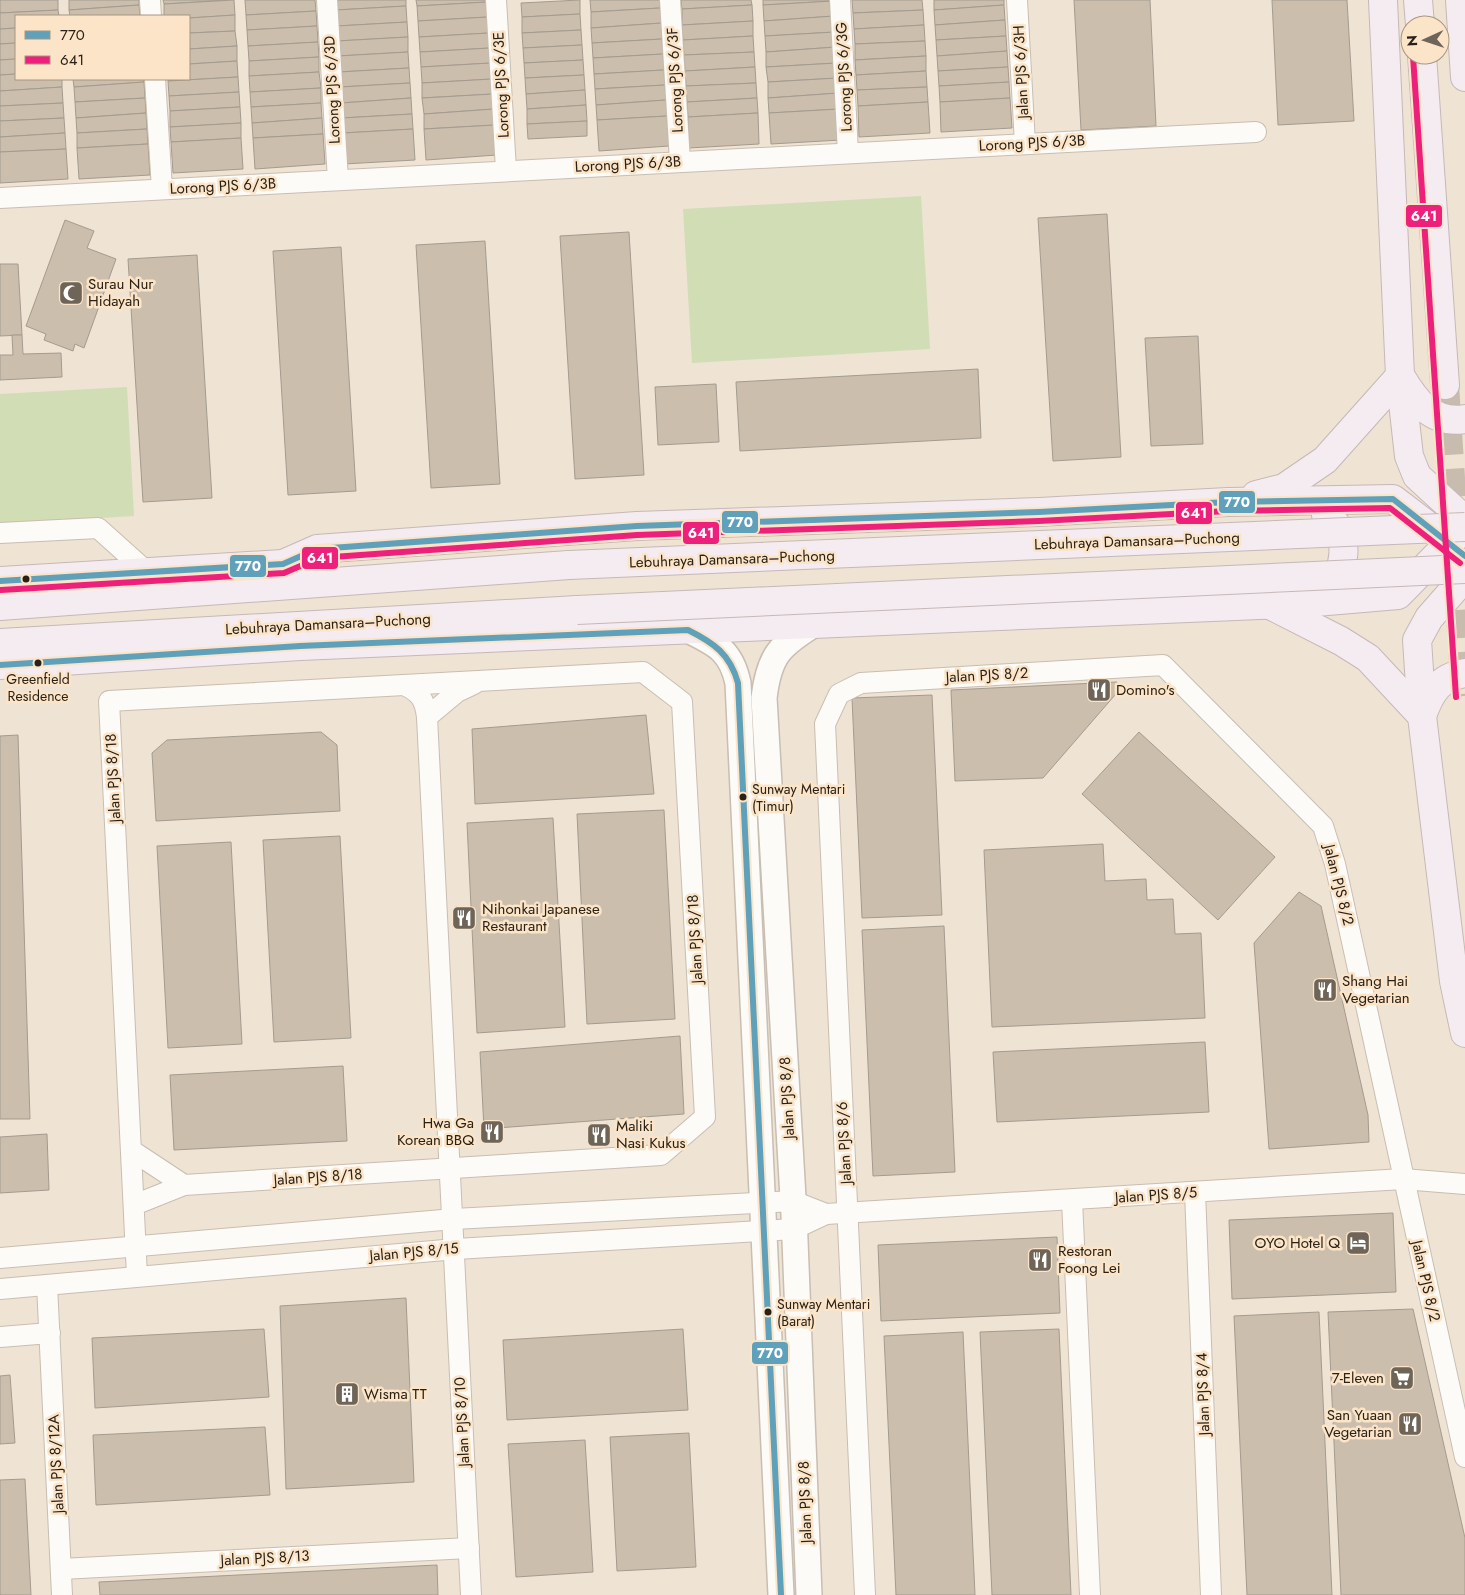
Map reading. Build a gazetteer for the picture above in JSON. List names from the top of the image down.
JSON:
{
  "streets": {
    "highway": ["Lebuhraya Damansara–Puchong"],
    "street": [
      "Jalan PJS 6/3H",
      "Lorong PJS 6/3G",
      "Lorong PJS 6/3F",
      "Lorong PJS 6/3E",
      "Lorong PJS 6/3D",
      "Lorong PJS 6/3B",
      "Jalan PJS 8/2",
      "Jalan PJS 8/18",
      "Jalan PJS 8/8",
      "Jalan PJS 8/6",
      "Jalan PJS 8/5",
      "Jalan PJS 8/15",
      "Jalan PJS 8/4",
      "Jalan PJS 8/10",
      "Jalan PJS 8/12A",
      "Jalan PJS 8/13"
    ]
  },
  "crossings": [
    ["Jalan PJS 6/3H", "Lorong PJS 6/3B"],
    ["Lorong PJS 6/3G", "Lorong PJS 6/3B"],
    ["Lorong PJS 6/3F", "Lorong PJS 6/3B"],
    ["Lorong PJS 6/3E", "Lorong PJS 6/3B"],
    ["Lorong PJS 6/3D", "Lorong PJS 6/3B"],
    ["Jalan PJS 8/2", "Jalan PJS 8/6"],
    ["Jalan PJS 8/2", "Jalan PJS 8/5"],
    ["Jalan PJS 8/18", "Jalan PJS 8/15"],
    ["Jalan PJS 8/8", "Jalan PJS 8/15"],
    ["Jalan PJS 8/6", "Jalan PJS 8/5"],
    ["Jalan PJS 8/6", "Jalan PJS 8/15"],
    ["Jalan PJS 8/5", "Jalan PJS 8/15"],
    ["Jalan PJS 8/5", "Jalan PJS 8/4"],
    ["Jalan PJS 8/15", "Jalan PJS 8/10"],
    ["Jalan PJS 8/15", "Jalan PJS 8/12A"],
    ["Jalan PJS 8/10", "Jalan PJS 8/13"],
    ["Jalan PJS 8/12A", "Jalan PJS 8/13"]
  ],
  "places": {
    "mosque": ["Surau Nur Hidayah"],
    "other": ["Greenfield Residence", "Sunway Mentari (Timur)", "Sunway Mentari (Barat)"],
    "restaurant": [
      "Domino's",
      "Nihonkai Japanese Restaurant",
      "Shang Hai Vegetarian",
      "Hwa Ga Korean BBQ",
      "Maliki Nasi Kukus",
      "Restoran Foong Lei",
      "San Yuaan Vegetarian"
    ],
    "hotel": ["OYO Hotel Q"],
    "supermarket": ["7-Eleven"],
    "building": ["Wisma TT"]
  },
  "lines": ["transit line 641", "transit line 770"],
  "legend": ["770", "641"],
  "north": "left"
}
